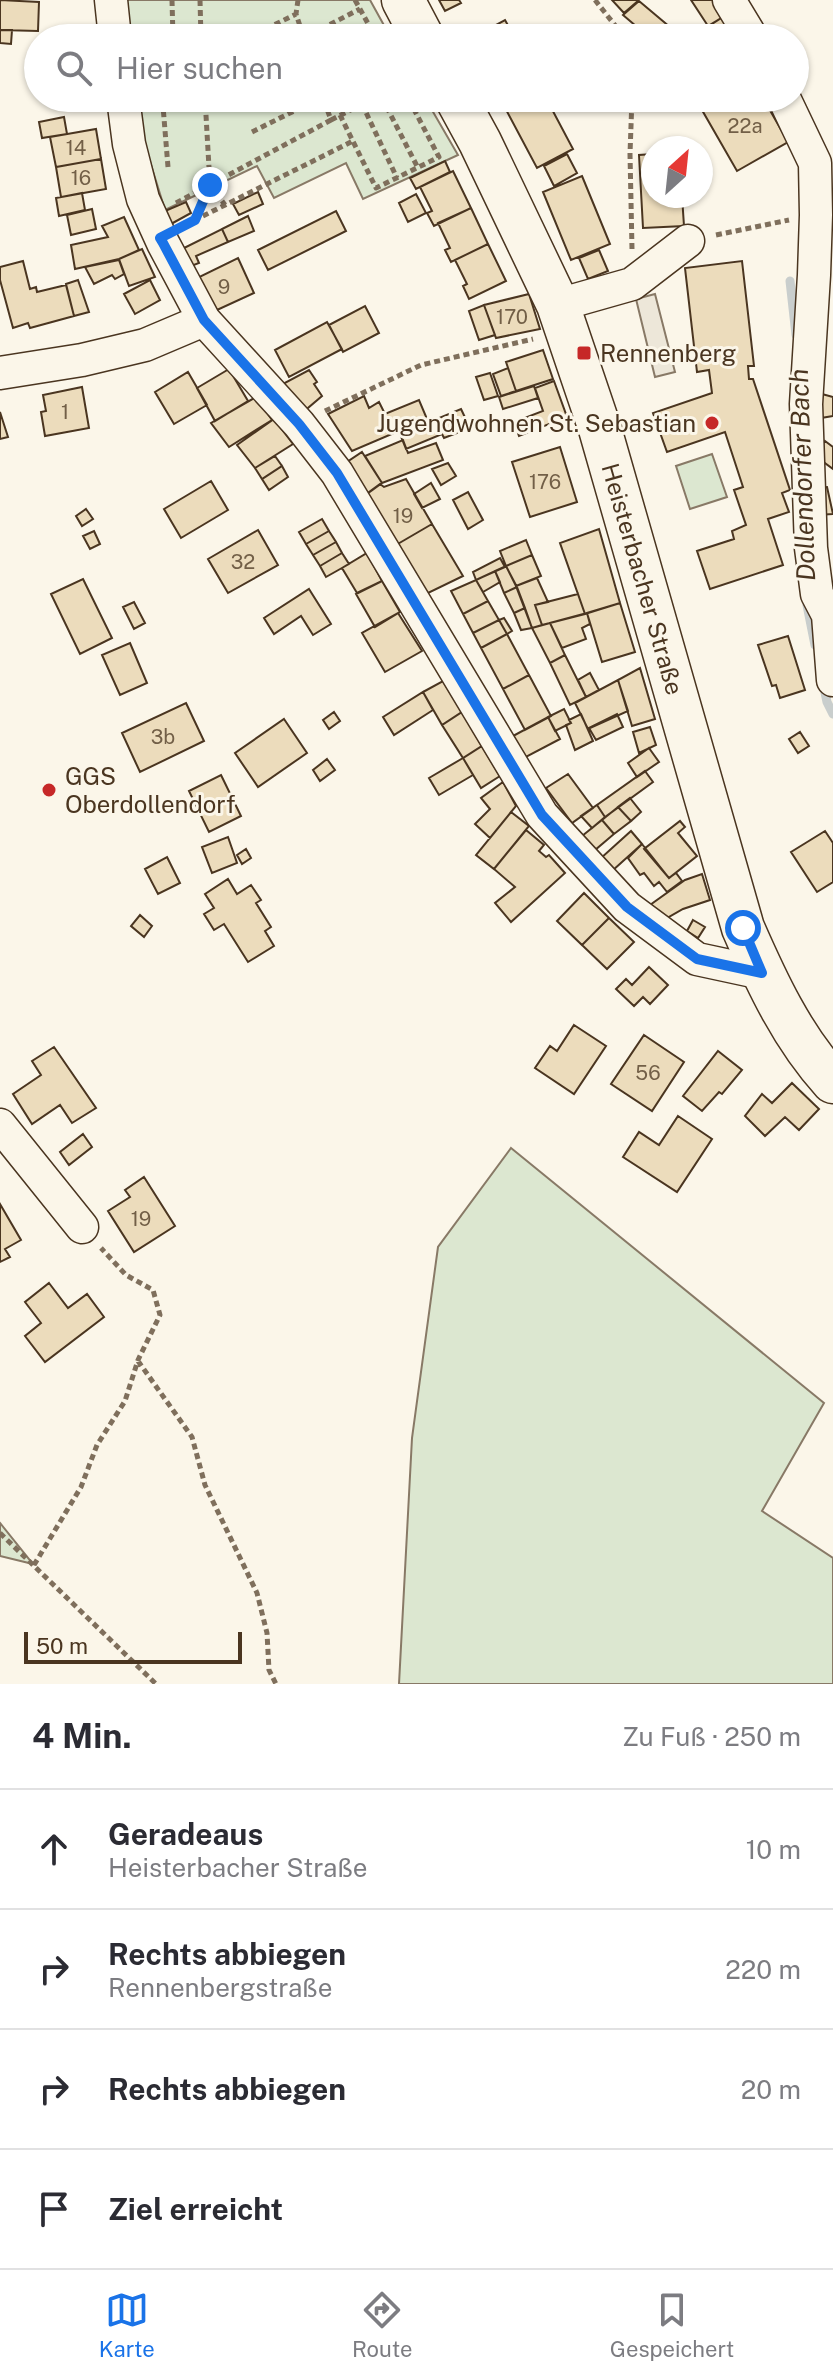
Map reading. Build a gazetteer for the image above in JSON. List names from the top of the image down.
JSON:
{
  "streets": {
    "main road": ["Heisterbacher Straße"]
  },
  "water": ["Dollendorfer Bach"],
  "places": {
    "transit": ["Rennenberg"],
    "other": ["Jugendwohnen St. Sebastian", "GGS Oberdollendorf"]
  },
  "house_numbers": [
    "22a",
    "14",
    "16",
    "9",
    "170",
    "1",
    "176",
    "19",
    "32",
    "3b",
    "56",
    "19"
  ],
  "scale_bar": "50 m",
  "north": "top right",
  "page": {
    "search": "Hier suchen",
    "scale": "50 m",
    "heading": ["4 Min.", "Zu Fuß · 250 m"],
    "list": [
      ["Geradeaus", "Heisterbacher Straße", "10 m"],
      ["Rechts abbiegen", "Rennenbergstraße", "220 m"],
      ["Rechts abbiegen", "20 m"],
      "Ziel erreicht"
    ],
    "nav": ["Karte", "Route", "Gespeichert"]
  }
}
